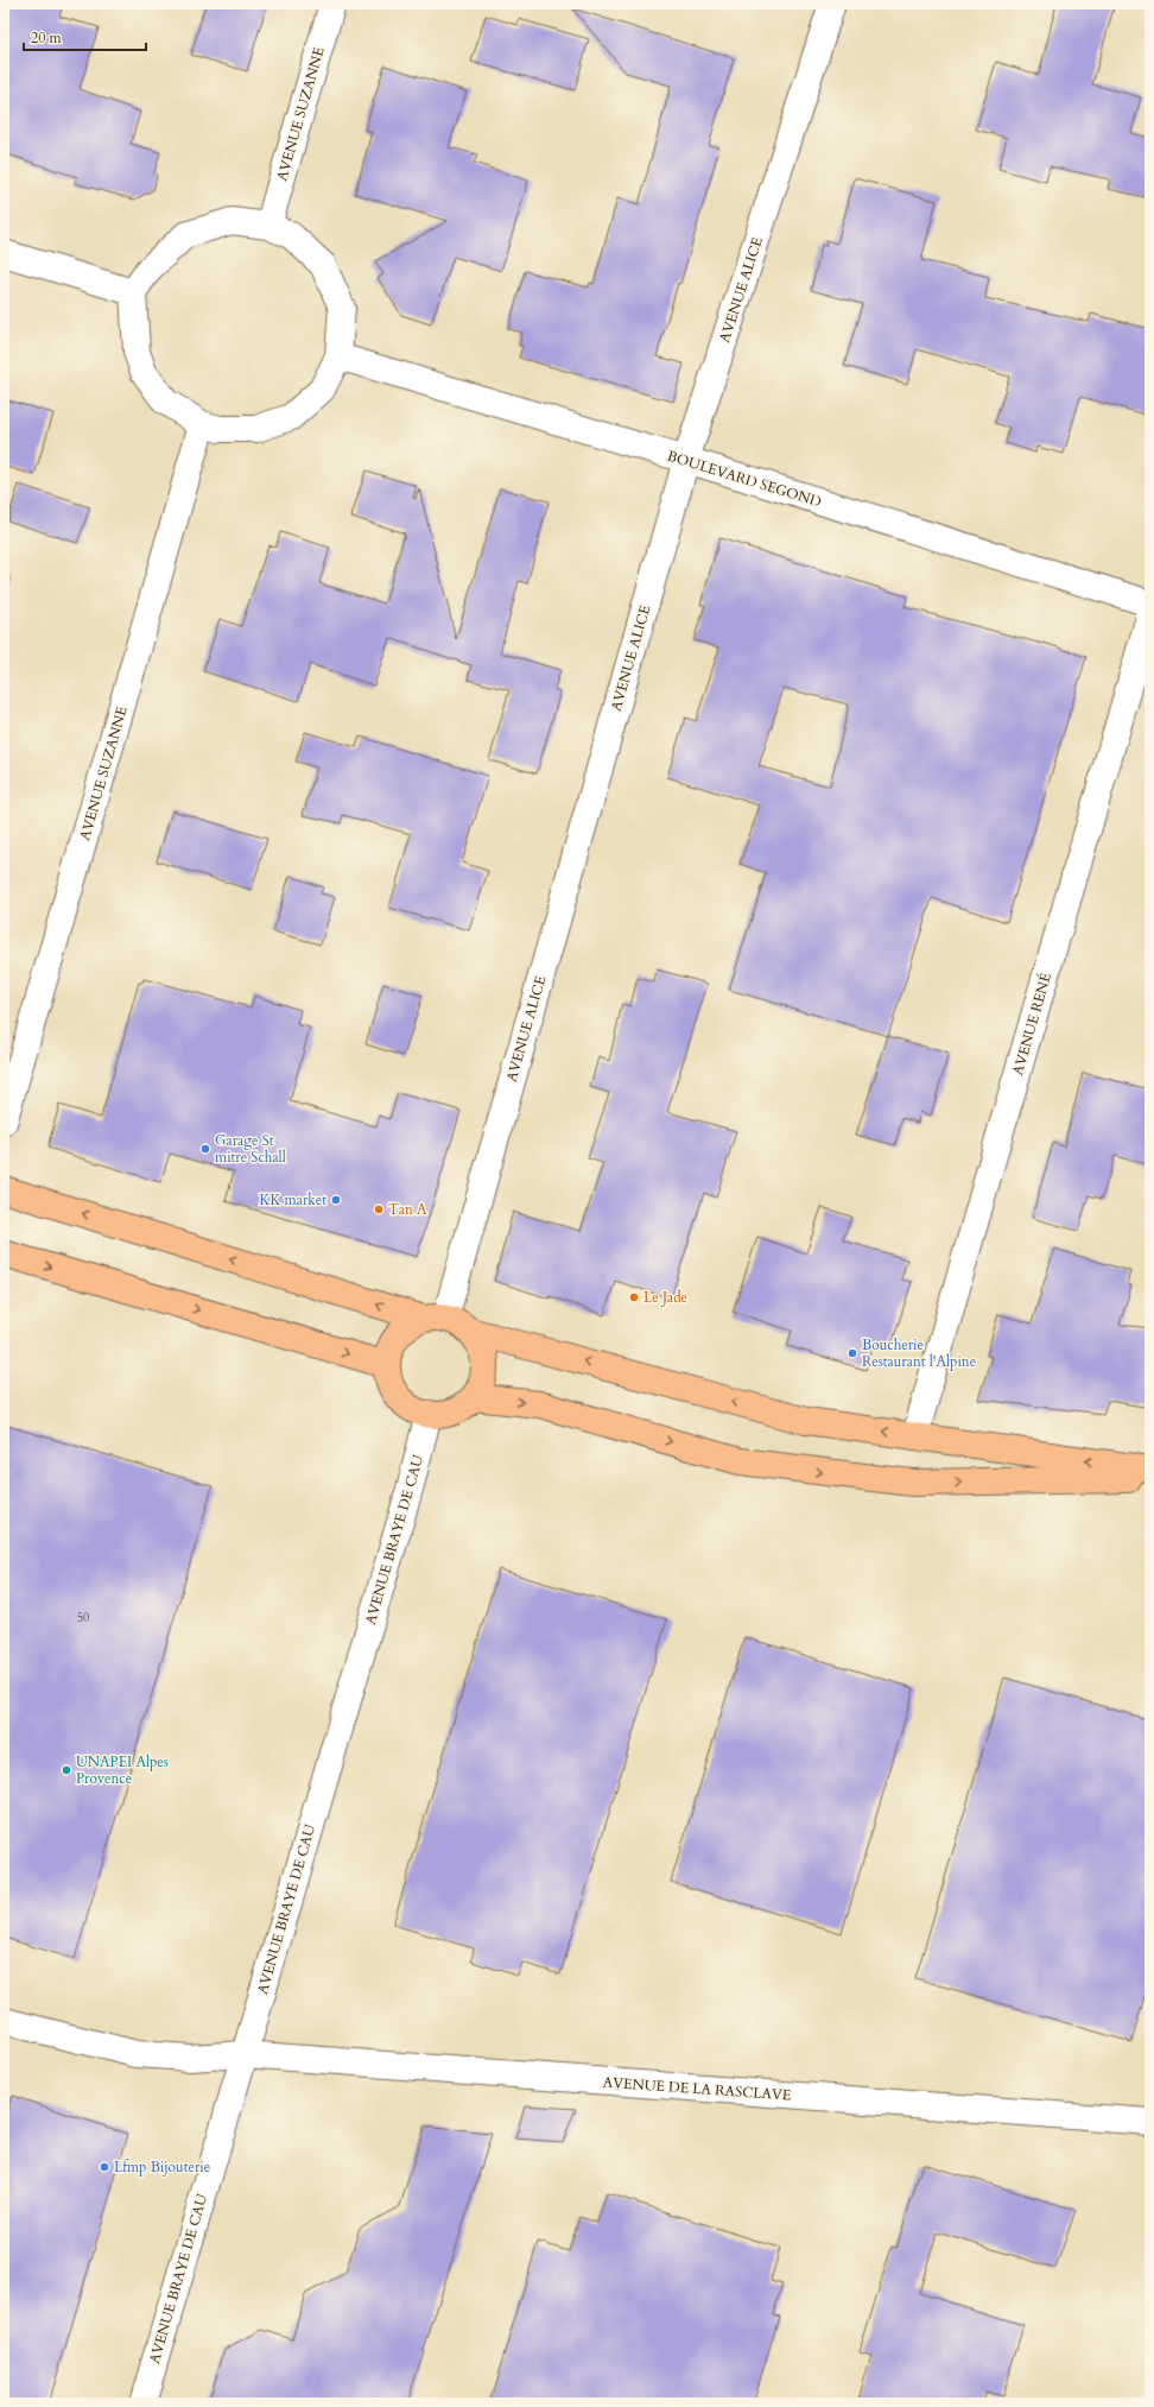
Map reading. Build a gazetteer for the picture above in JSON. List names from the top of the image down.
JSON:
{
  "streets": {
    "street": [
      "AVENUE SUZANNE",
      "AVENUE ALICE",
      "BOULEVARD SEGOND",
      "AVENUE RENÉ",
      "AVENUE BRAYE DE CAU",
      "AVENUE DE LA RASCLAVE"
    ]
  },
  "crossings": [
    ["AVENUE ALICE", "BOULEVARD SEGOND"],
    ["AVENUE ALICE", "AVENUE BRAYE DE CAU"],
    ["AVENUE BRAYE DE CAU", "AVENUE DE LA RASCLAVE"]
  ],
  "places": [
    "Garage St mitre Schall",
    "KK market",
    "Tan A",
    "Le Jade",
    "Boucherie Restaurant l'Alpine",
    "UNAPEI Alpes Provence",
    "Lfmp Bijouterie"
  ],
  "house_numbers": ["50"],
  "scale_bar": "20 m"
}
